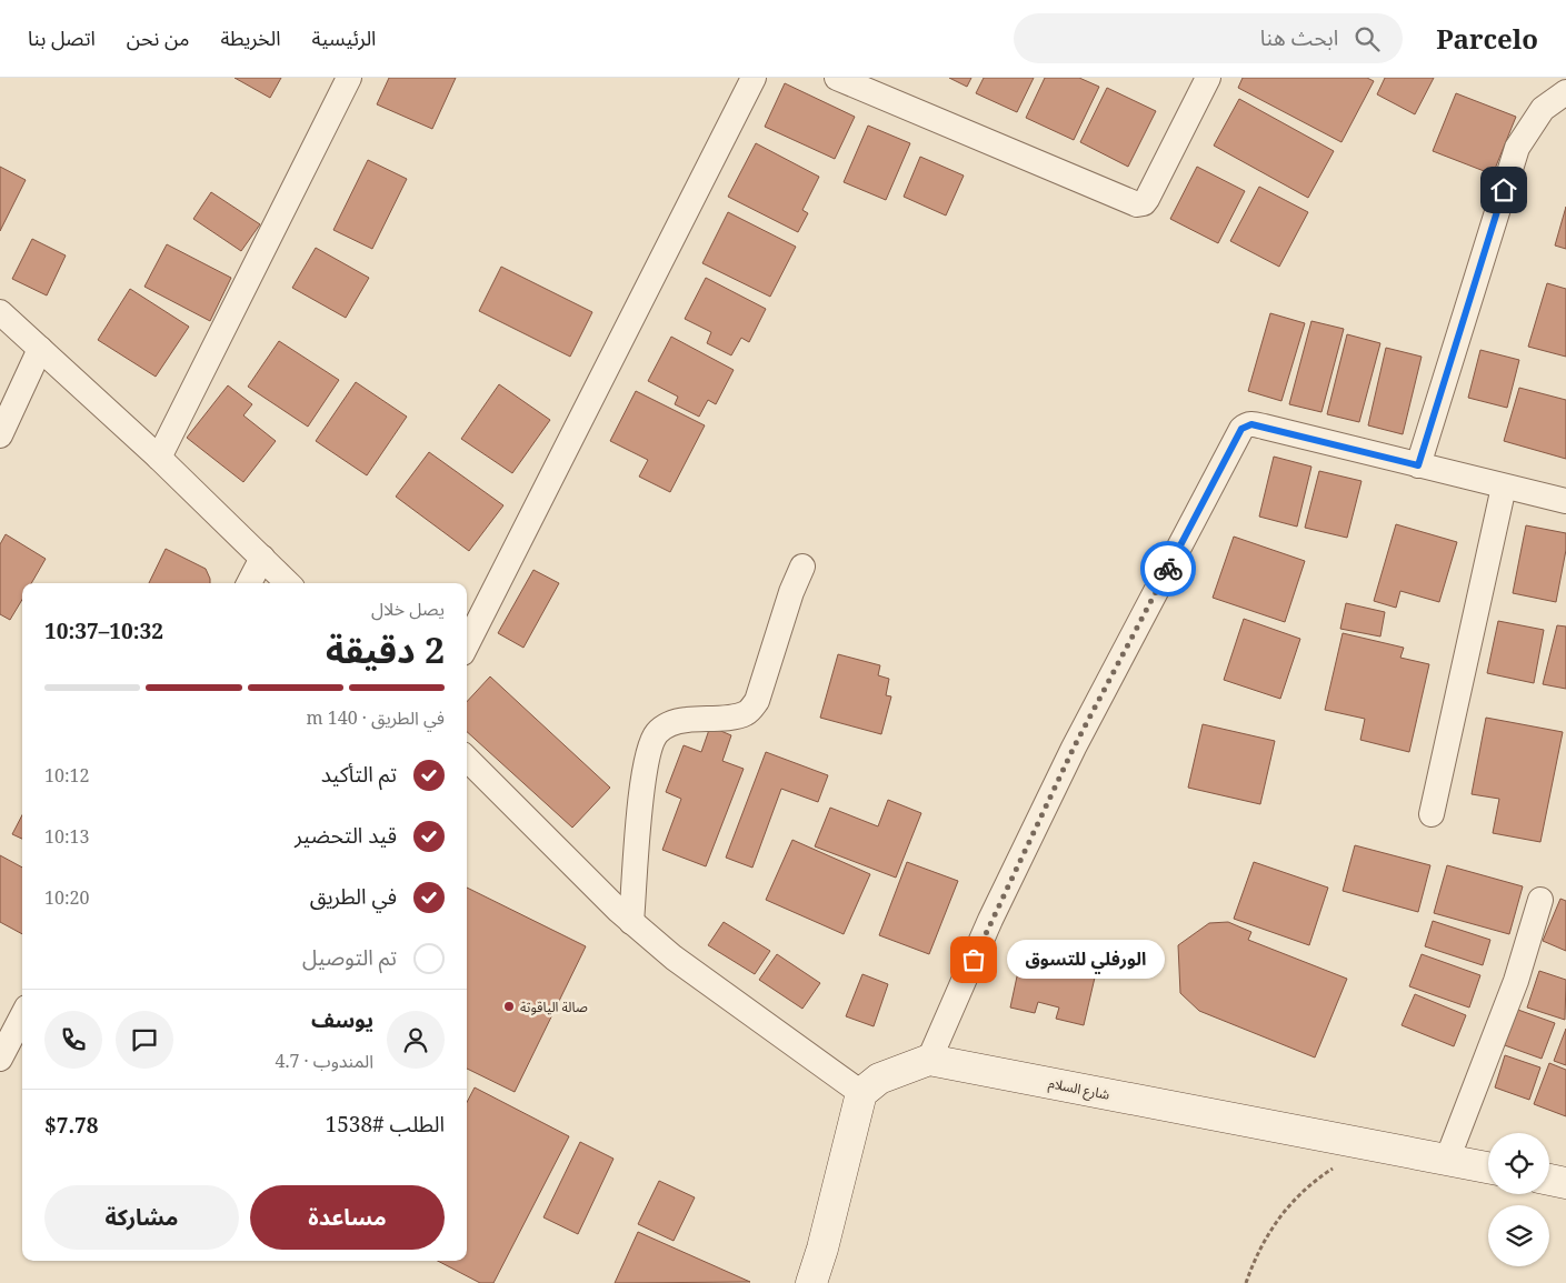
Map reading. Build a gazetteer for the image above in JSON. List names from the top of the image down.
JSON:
{
  "streets": {
    "main road": ["شارع السلام"]
  },
  "places": ["الورفلي للتسوق", "صالة الياقوتة"],
  "page": {
    "header": "Parcelo",
    "search": "ابحث هنا",
    "nav": [
      "الرئيسية",
      "الخريطة",
      "من نحن",
      "اتصل بنا"
    ],
    "heading": ["2 دقيقة", "يصل خلال", "10:32–10:37"],
    "panel": [
      "يوسف",
      "المندوب · 4.7",
      "الطلب #1538",
      "$7.78"
    ],
    "bar": "في الطريق · 140 m",
    "list": [
      ["تم التأكيد", "10:12"],
      ["قيد التحضير", "10:13"],
      ["في الطريق", "10:20"],
      "تم التوصيل"
    ],
    "bubble": "الورفلي للتسوق",
    "buttons": ["مساعدة", "مشاركة"]
  }
}
